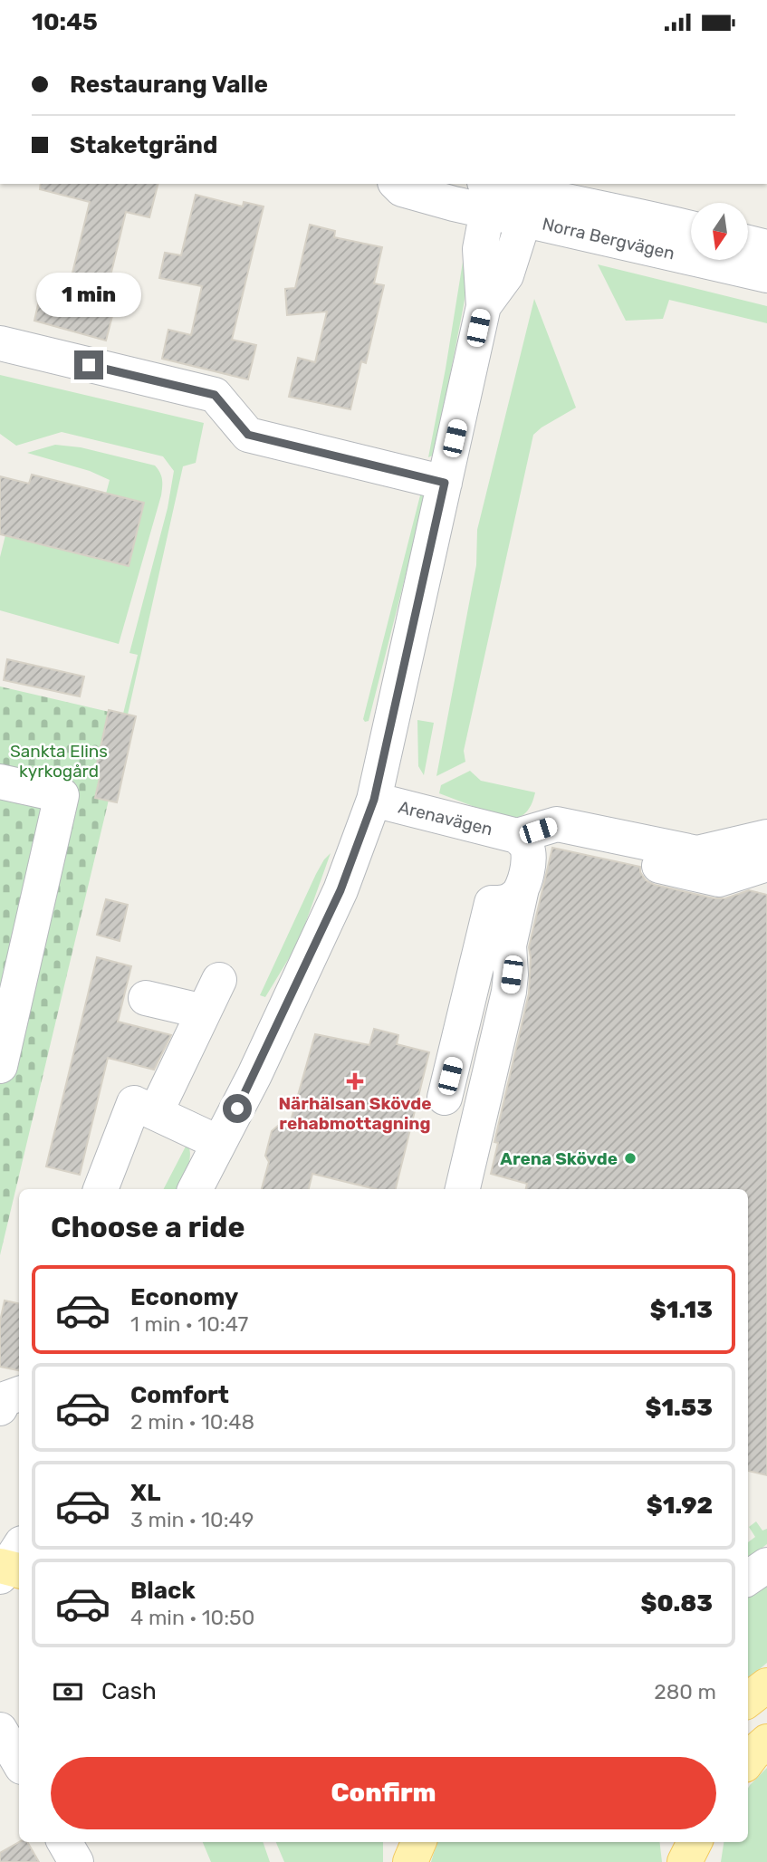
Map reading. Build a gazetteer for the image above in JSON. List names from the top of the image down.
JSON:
{
  "streets": {
    "street": ["Norra Bergvägen", "Arenavägen"]
  },
  "parks": ["Sankta Elins kyrkogård"],
  "places": {
    "health": ["Närhälsan Skövde rehabmottagning"],
    "other": ["Arena Skövde"]
  },
  "north": "bottom",
  "page": {
    "status": "10:45",
    "banner": ["Restaurang Valle", "Staketgränd"],
    "bubble": "1 min",
    "heading": "Choose a ride",
    "list": [
      {
        "name": "Economy",
        "note": "1 min · 10:47",
        "value": "$1.13"
      },
      {
        "name": "Comfort",
        "note": "2 min · 10:48",
        "value": "$1.53"
      },
      {
        "name": "XL",
        "note": "3 min · 10:49",
        "value": "$1.92"
      },
      {
        "name": "Black",
        "note": "4 min · 10:50",
        "value": "$0.83"
      }
    ],
    "pay": ["Cash", "280 m"],
    "buttons": "Confirm"
  }
}
